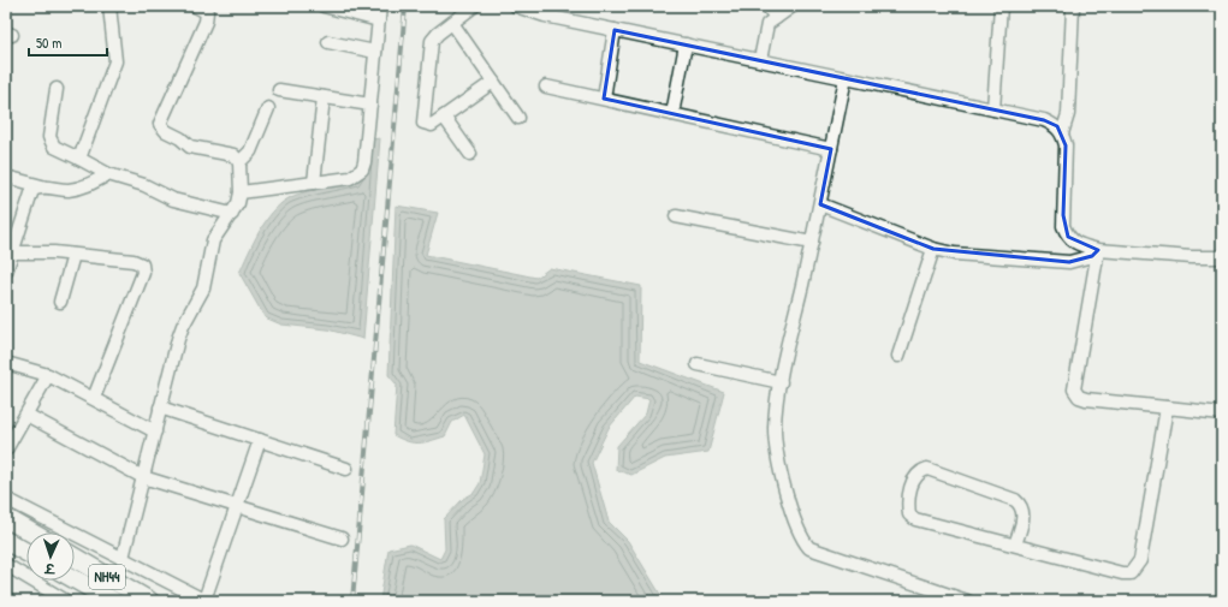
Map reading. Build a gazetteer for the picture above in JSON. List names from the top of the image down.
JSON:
{
  "streets": {
    "highway": ["NH44"]
  },
  "scale_bar": "50 m",
  "north": "bottom"
}
